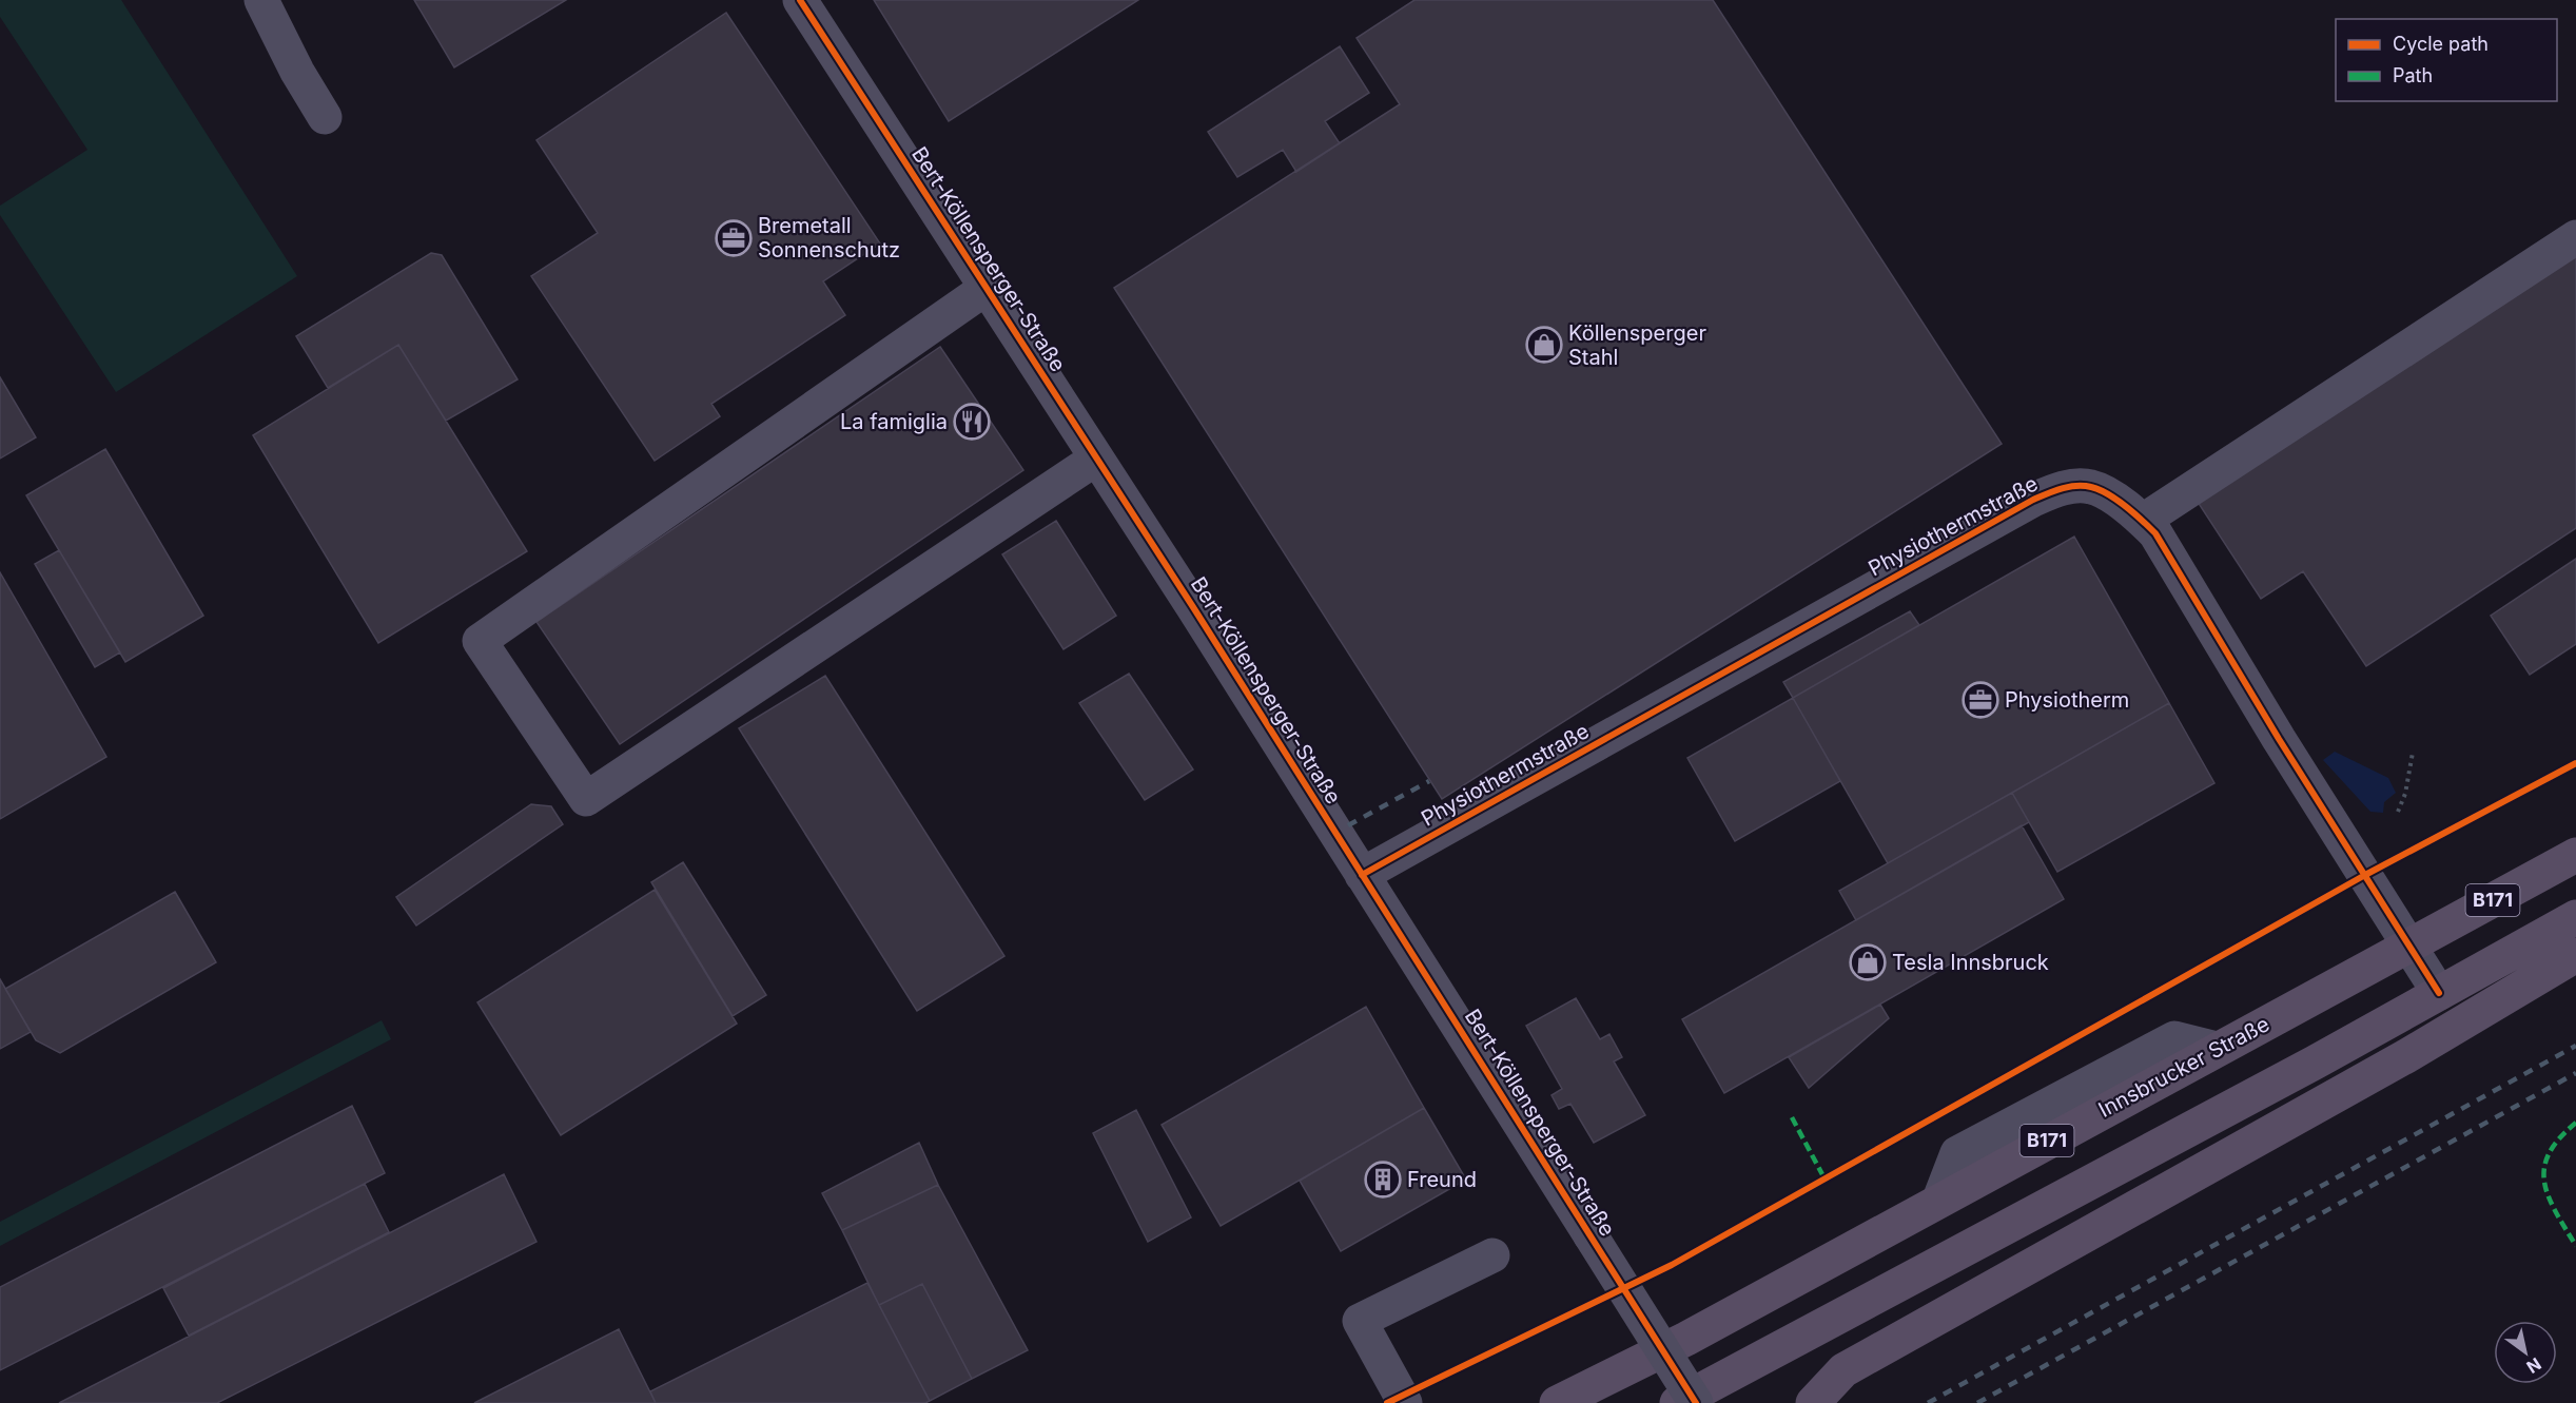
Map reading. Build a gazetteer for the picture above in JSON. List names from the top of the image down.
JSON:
{
  "streets": {
    "main road": ["B171", "Innsbrucker Straße"],
    "street": ["Bert-Köllensperger-Straße", "Physiothermstraße"]
  },
  "crossings": [
    ["Bert-Köllensperger-Straße", "Physiothermstraße"],
    ["Physiothermstraße", "B171"],
    ["Physiothermstraße", "Innsbrucker Straße"]
  ],
  "places": {
    "office": ["Bremetall Sonnenschutz", "Physiotherm"],
    "shop": ["Köllensperger Stahl", "Tesla Innsbruck"],
    "restaurant": ["La famiglia"],
    "building": ["Freund"]
  },
  "legend": ["Cycle path", "Path"],
  "north": "bottom right"
}
